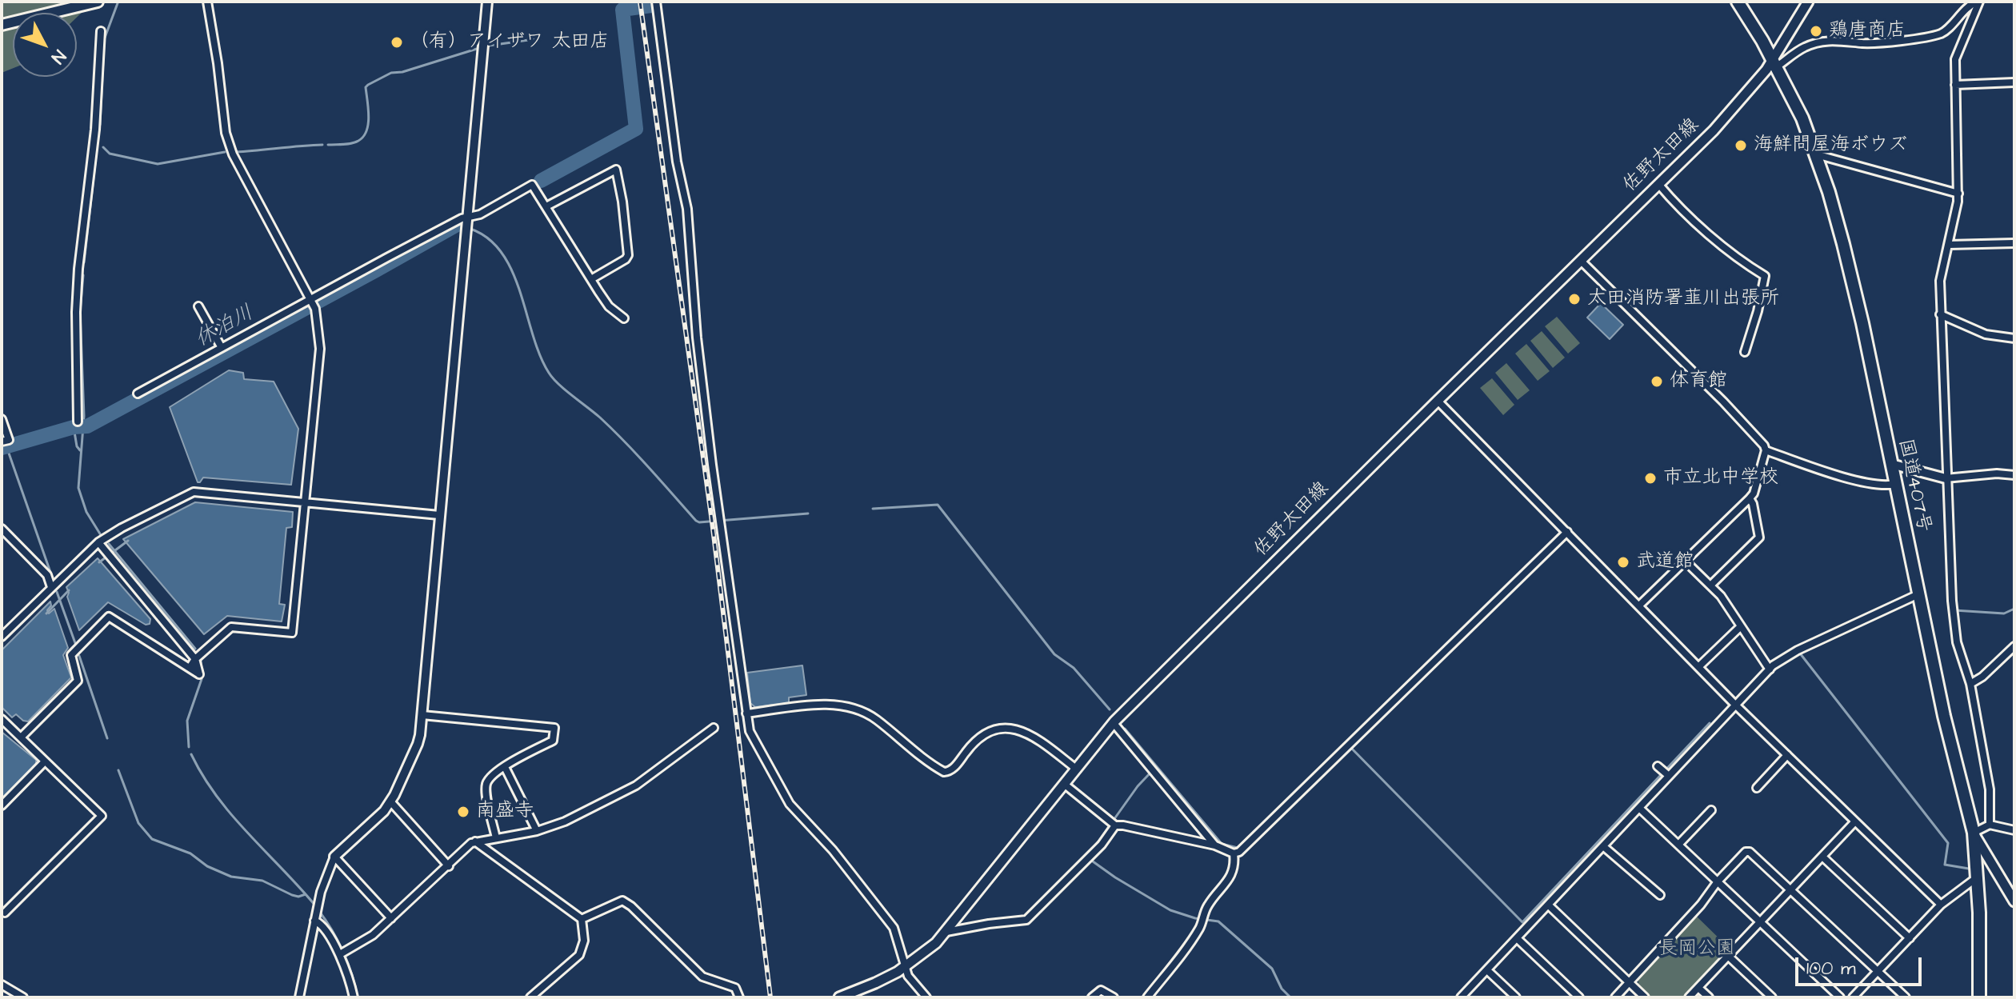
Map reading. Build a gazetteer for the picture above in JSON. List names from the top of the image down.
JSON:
{
  "streets": {
    "highway": ["国道407号"],
    "main road": ["佐野太田線"]
  },
  "crossings": [
    ["佐野太田線", "国道407号"]
  ],
  "water": ["休泊川"],
  "parks": ["長岡公園"],
  "places": [
    "鶏唐商店",
    "（有）アイザワ 太田店",
    "海鮮問屋海ボウズ",
    "太田消防署韮川出張所",
    "体育館",
    "市立北中学校",
    "武道館",
    "南盛寺"
  ],
  "scale_bar": "100 m",
  "north": "bottom right"
}
